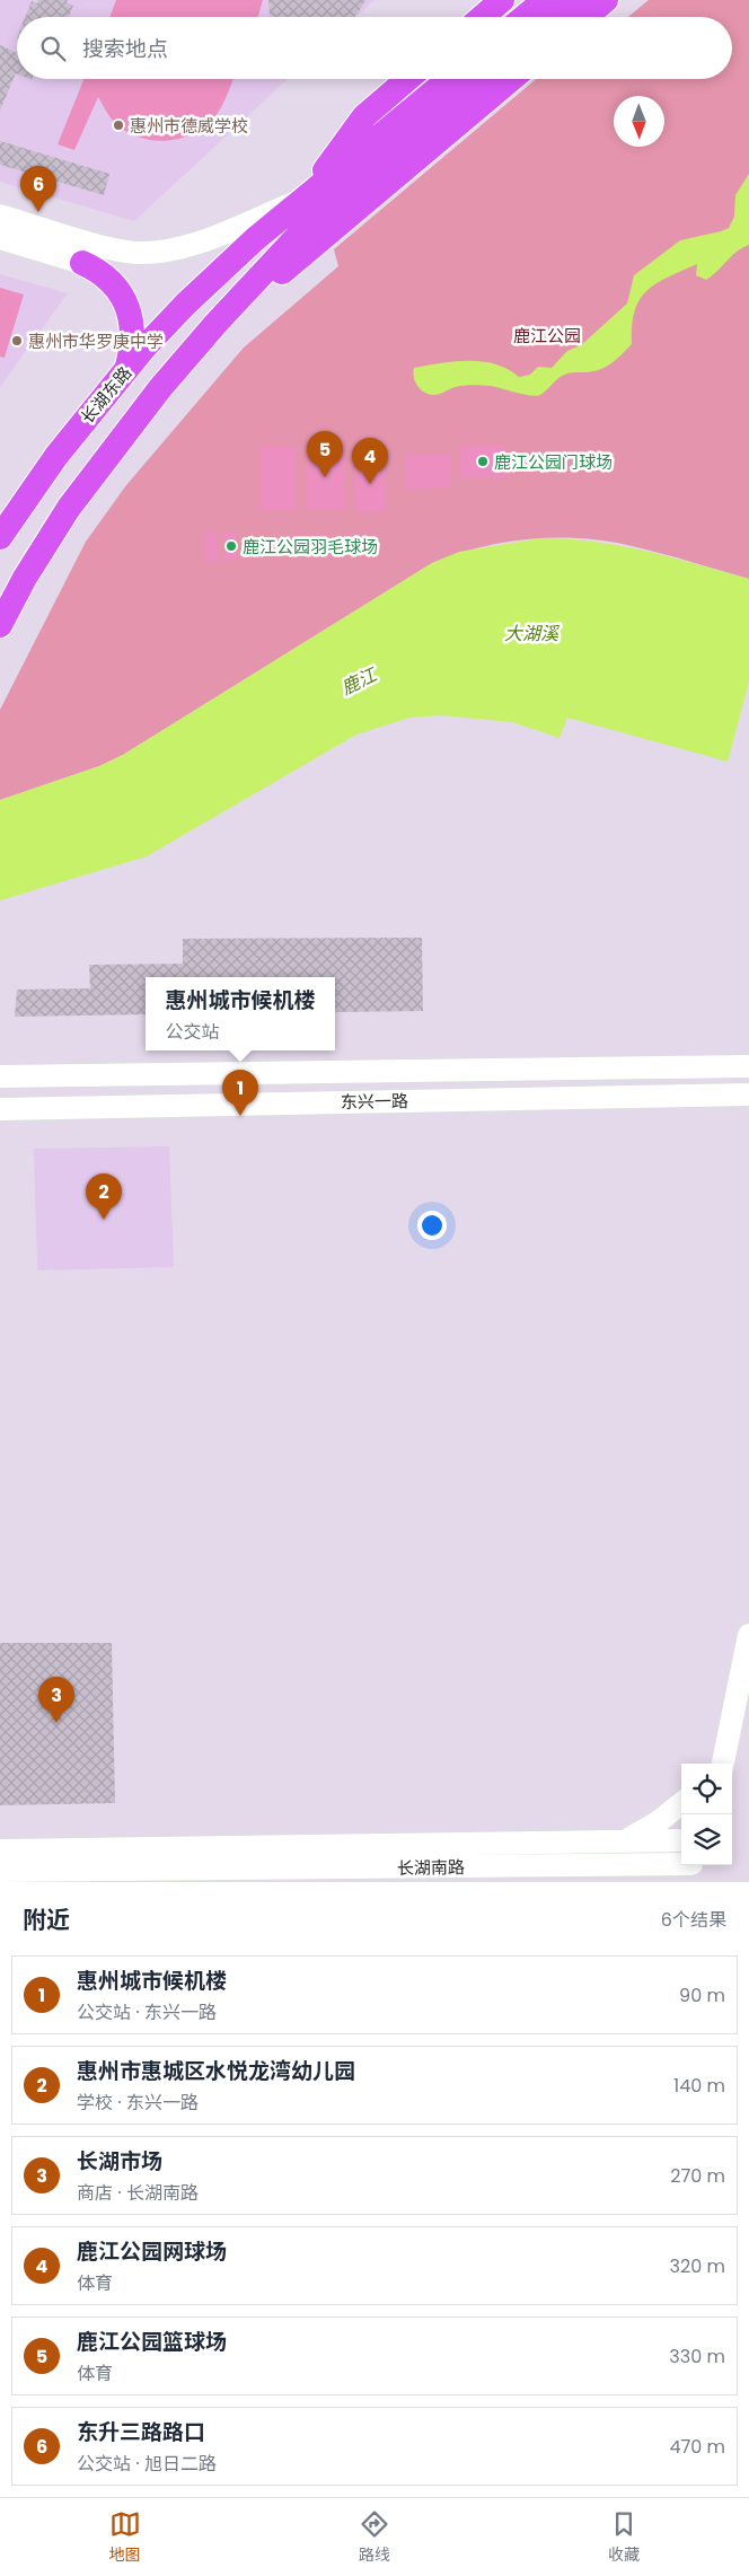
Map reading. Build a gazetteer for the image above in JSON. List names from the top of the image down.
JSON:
{
  "streets": {
    "main road": ["长湖东路"],
    "street": ["东兴一路", "长湖南路"]
  },
  "water": ["大湖溪", "鹿江"],
  "parks": ["鹿江公园"],
  "places": [
    "惠州市德威学校",
    "惠州市华罗庚中学",
    "鹿江公园门球场",
    "鹿江公园羽毛球场"
  ],
  "north": "bottom",
  "page": {
    "search": "搜索地点",
    "pins": [
      "6",
      "5",
      "4",
      "1",
      "2",
      "3"
    ],
    "popup": ["惠州城市候机楼", "公交站"],
    "heading": ["附近", "6个结果"],
    "list": [
      {
        "mark": "1",
        "name": "惠州城市候机楼",
        "note": "公交站 · 东兴一路",
        "value": "90 m"
      },
      {
        "mark": "2",
        "name": "惠州市惠城区水悦龙湾幼儿园",
        "note": "学校 · 东兴一路",
        "value": "140 m"
      },
      {
        "mark": "3",
        "name": "长湖市场",
        "note": "商店 · 长湖南路",
        "value": "270 m"
      },
      {
        "mark": "4",
        "name": "鹿江公园网球场",
        "note": "体育",
        "value": "320 m"
      },
      {
        "mark": "5",
        "name": "鹿江公园篮球场",
        "note": "体育",
        "value": "330 m"
      },
      {
        "mark": "6",
        "name": "东升三路路口",
        "note": "公交站 · 旭日二路",
        "value": "470 m"
      }
    ],
    "nav": ["地图", "路线", "收藏"]
  }
}
